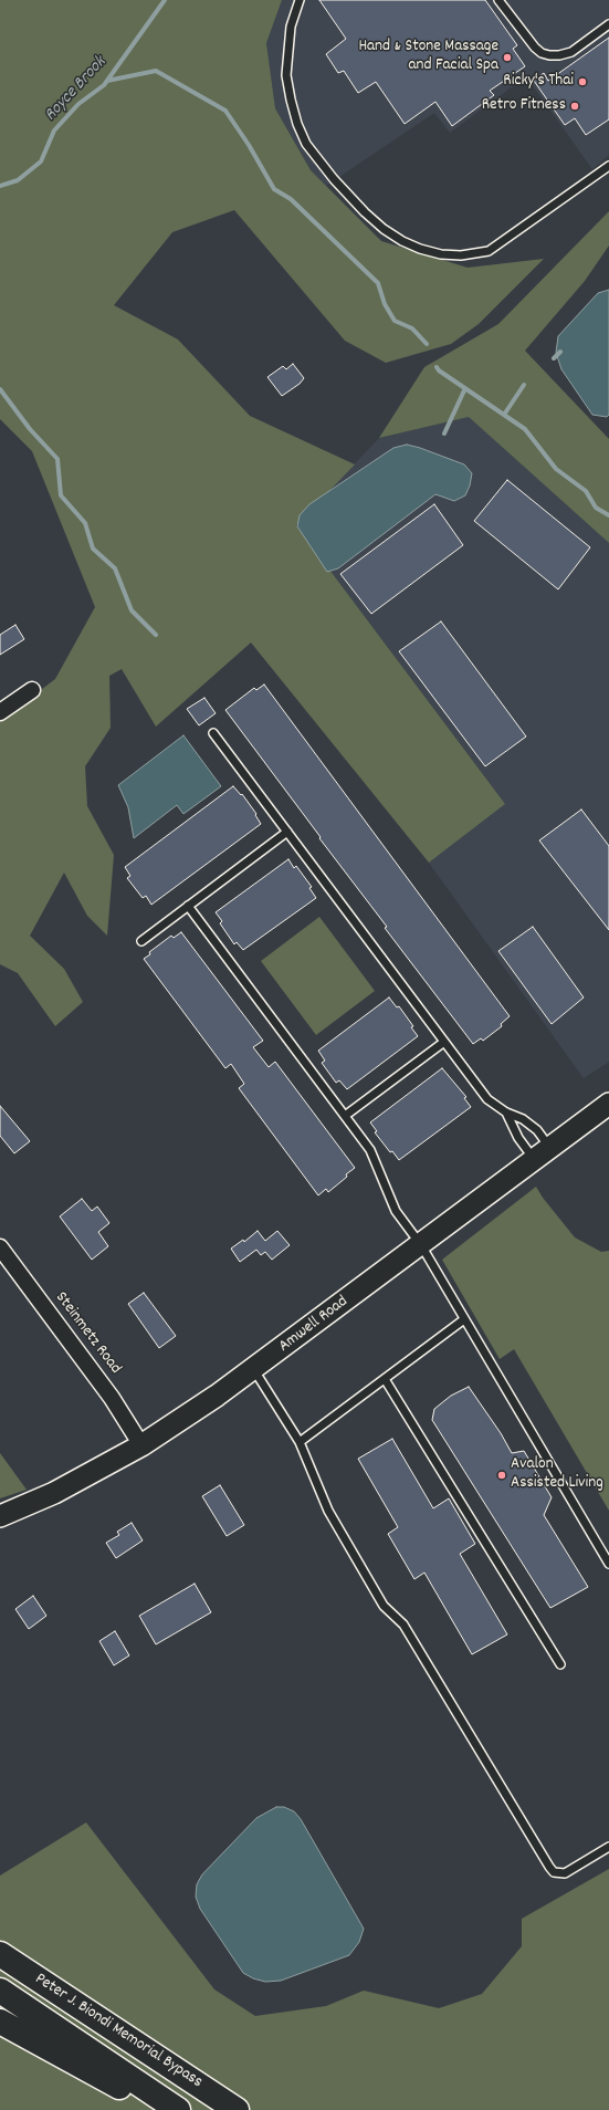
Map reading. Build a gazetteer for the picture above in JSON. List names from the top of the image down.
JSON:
{
  "streets": {
    "highway": ["Peter J. Biondi Memorial Bypass"],
    "main road": ["Amwell Road"],
    "street": ["Steinmetz Road"]
  },
  "crossings": [
    ["Amwell Road", "Steinmetz Road"]
  ],
  "water": ["Royce Brook"],
  "places": [
    "Hand & Stone Massage and Facial Spa",
    "Ricky's Thai",
    "Retro Fitness",
    "Avalon Assisted Living"
  ]
}
